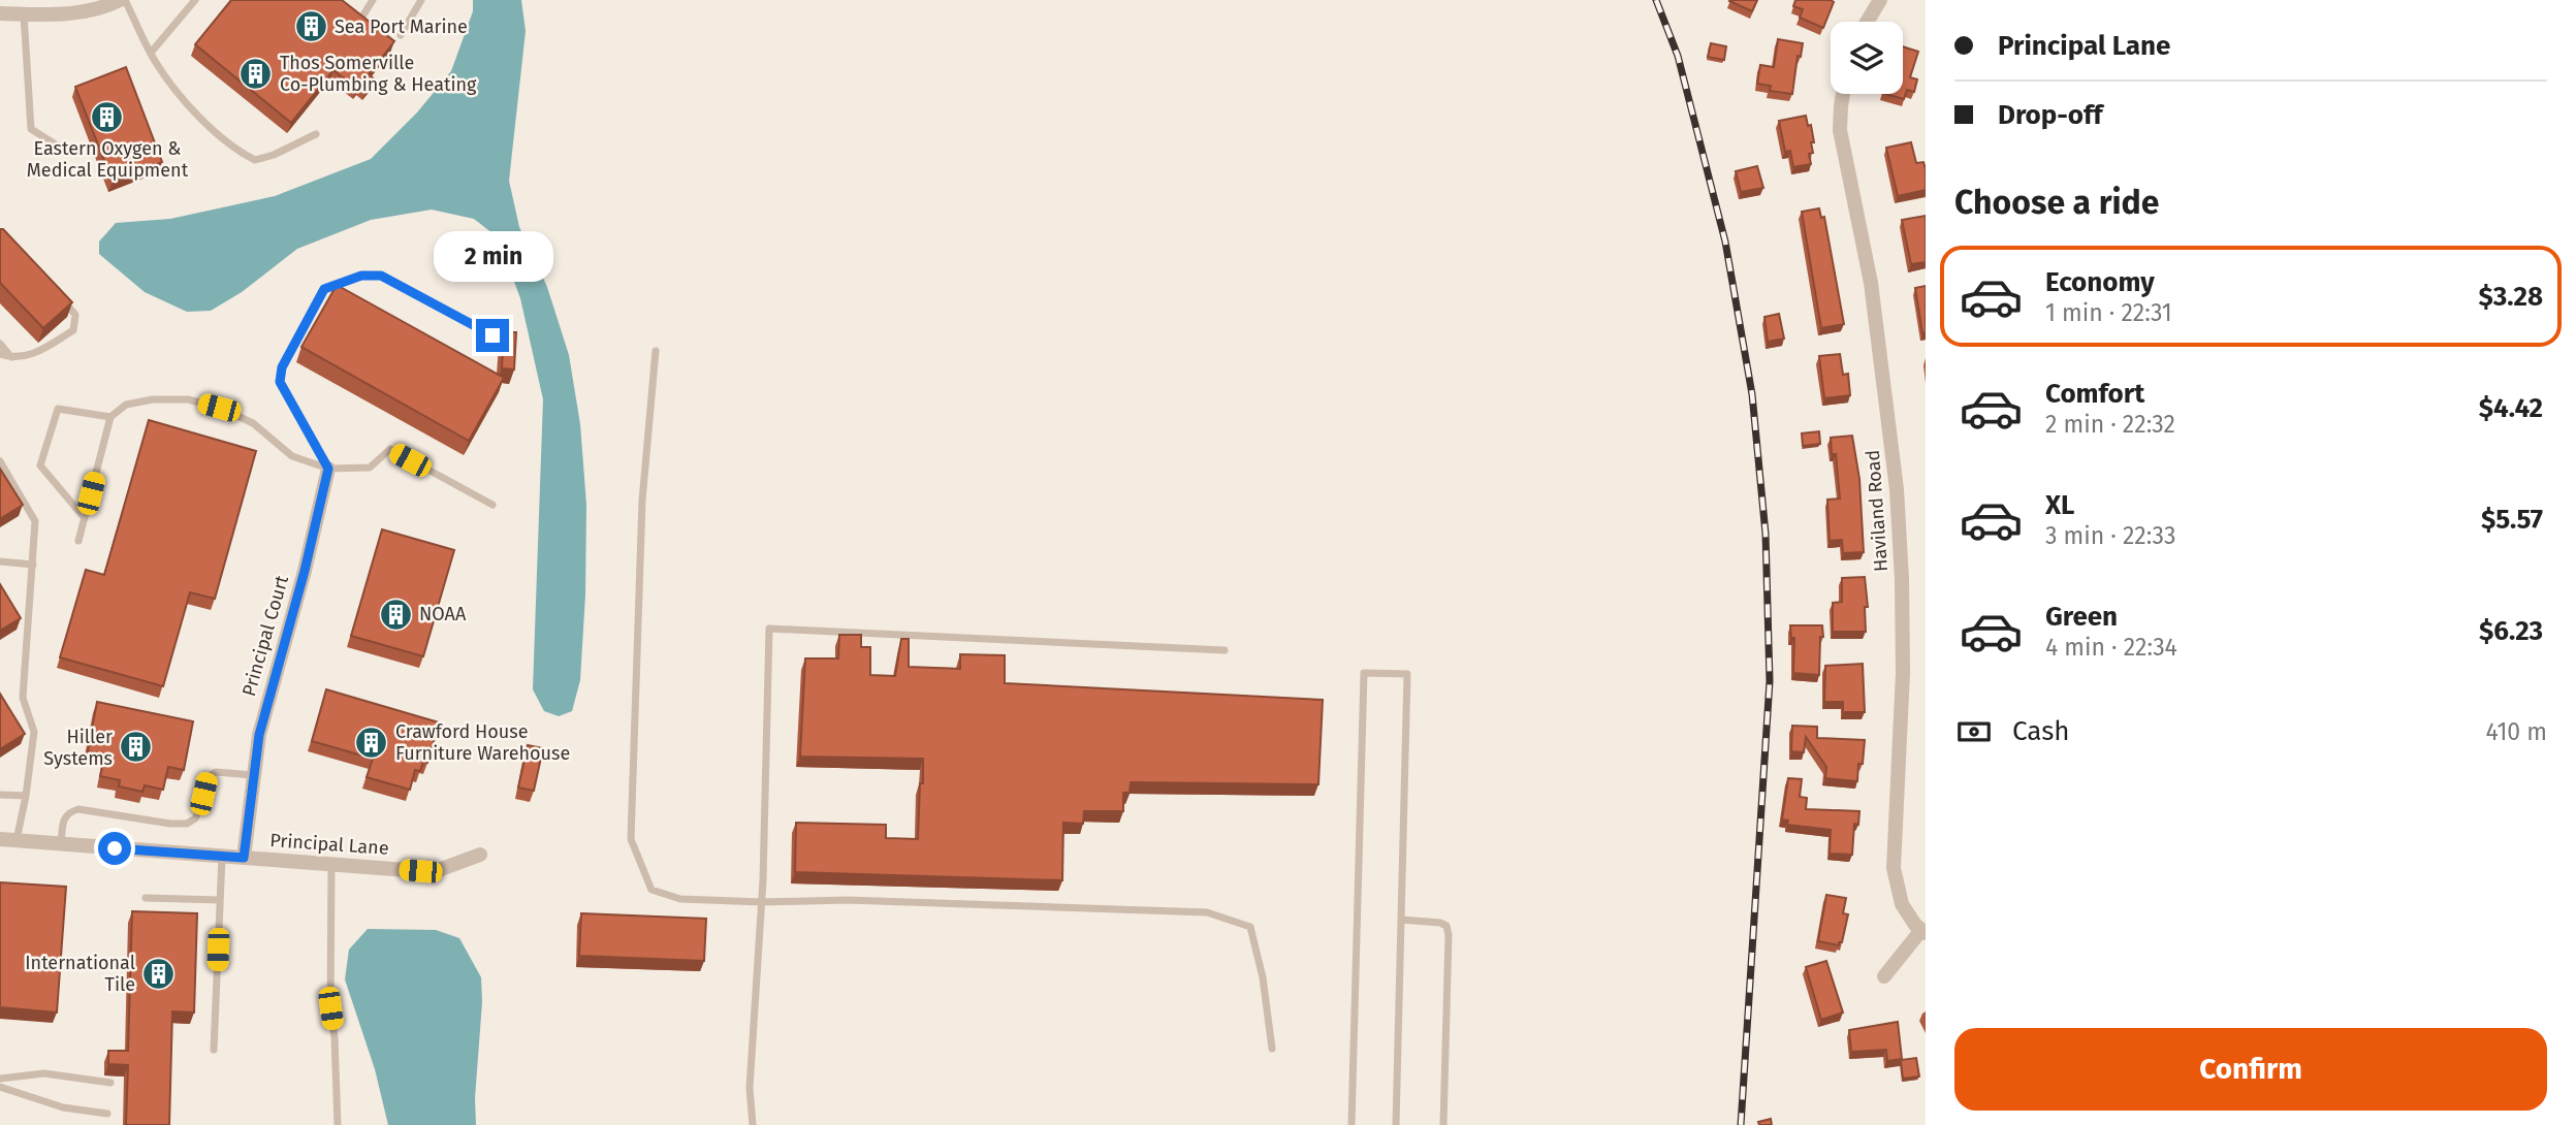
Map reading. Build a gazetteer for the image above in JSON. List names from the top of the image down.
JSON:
{
  "streets": {
    "street": ["Haviland Road", "Principal Court", "Principal Lane"]
  },
  "crossings": [
    ["Principal Court", "Principal Lane"]
  ],
  "places": {
    "building": [
      "Sea Port Marine",
      "Thos Somerville Co-Plumbing & Heating",
      "Eastern Oxygen & Medical Equipment",
      "NOAA",
      "Crawford House Furniture Warehouse",
      "Hiller Systems",
      "International Tile"
    ]
  },
  "page": {
    "banner": ["Principal Lane", "Drop-off"],
    "heading": "Choose a ride",
    "bubble": "2 min",
    "list": [
      {
        "name": "Economy",
        "note": "1 min · 22:31",
        "value": "$3.28"
      },
      {
        "name": "Comfort",
        "note": "2 min · 22:32",
        "value": "$4.42"
      },
      {
        "name": "XL",
        "note": "3 min · 22:33",
        "value": "$5.57"
      },
      {
        "name": "Green",
        "note": "4 min · 22:34",
        "value": "$6.23"
      }
    ],
    "pay": ["Cash", "410 m"],
    "buttons": "Confirm"
  }
}
